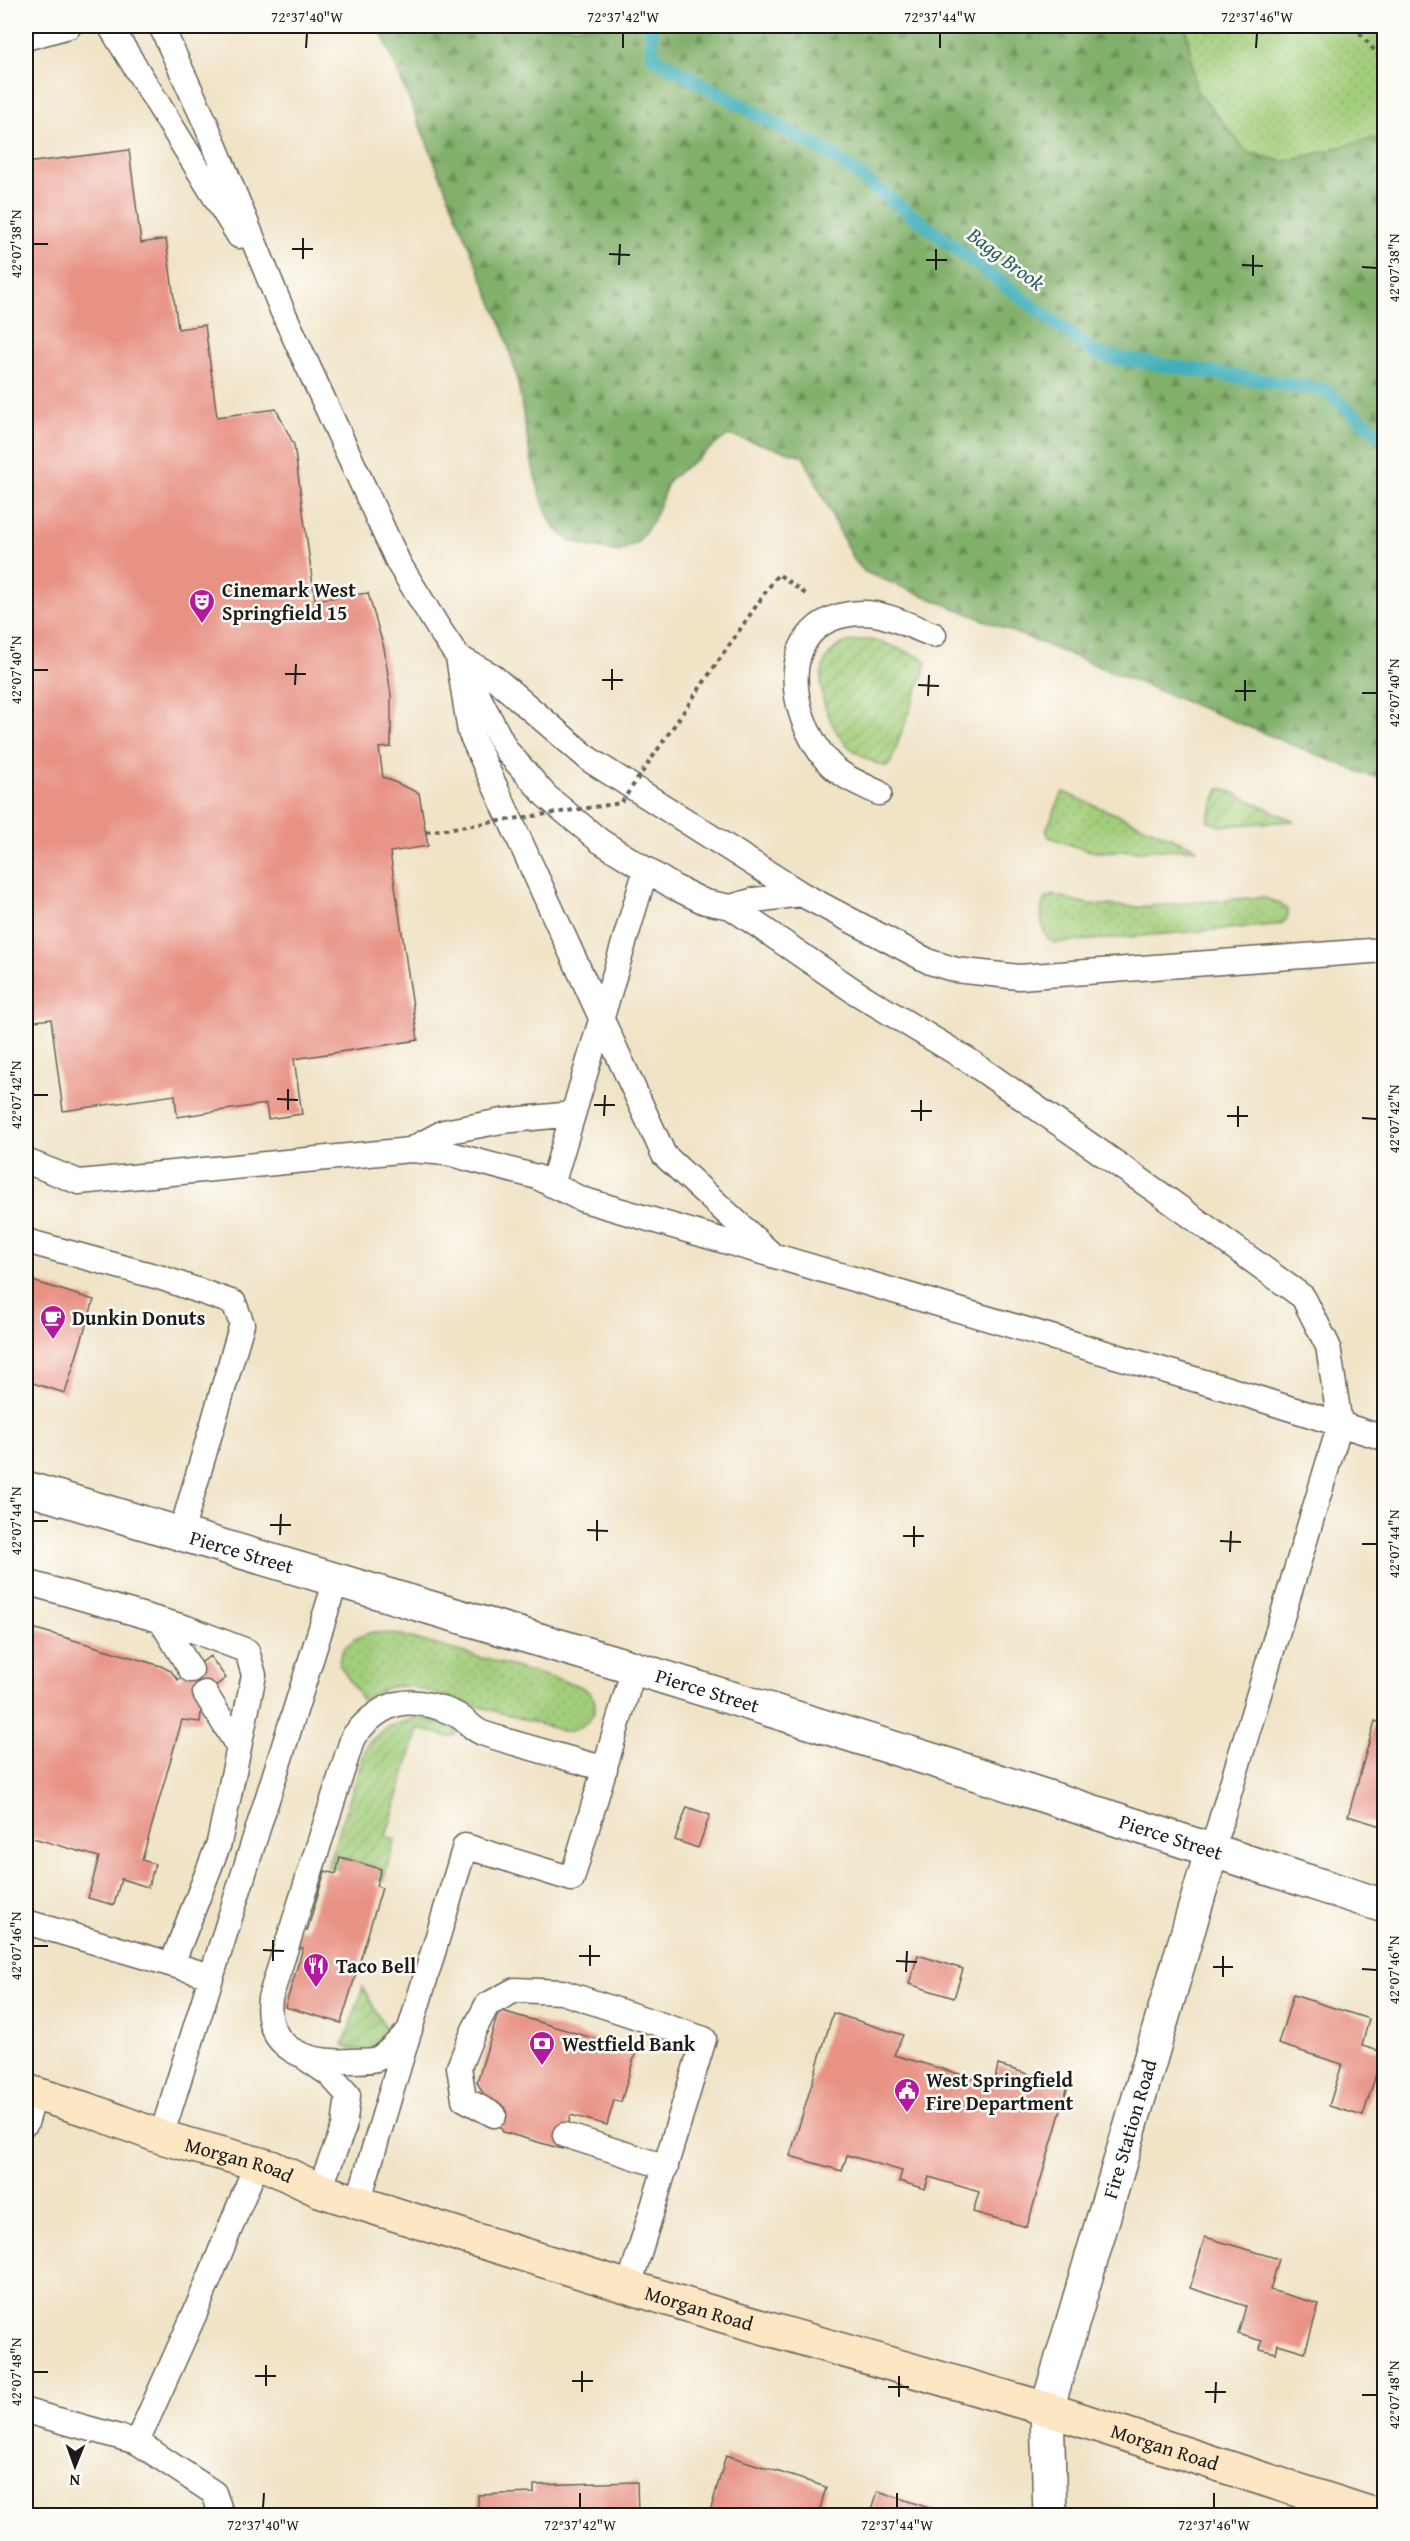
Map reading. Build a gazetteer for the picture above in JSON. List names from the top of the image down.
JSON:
{
  "streets": {
    "main road": ["Morgan Road"],
    "street": ["Pierce Street", "Fire Station Road"]
  },
  "crossings": [
    ["Pierce Street", "Fire Station Road"],
    ["Fire Station Road", "Morgan Road"]
  ],
  "water": ["Bagg Brook"],
  "places": {
    "theatre": ["Cinemark West Springfield 15"],
    "cafe": ["Dunkin Donuts"],
    "restaurant": ["Taco Bell"],
    "bank": ["Westfield Bank"],
    "public building": ["West Springfield Fire Department"]
  },
  "north": "bottom",
  "coordinates": [
    "72°37'40\"W",
    "72°37'42\"W",
    "72°37'44\"W",
    "72°37'46\"W",
    "42°07'38\"N",
    "42°07'40\"N",
    "42°07'42\"N",
    "42°07'44\"N",
    "42°07'46\"N",
    "42°07'48\"N"
  ]
}
